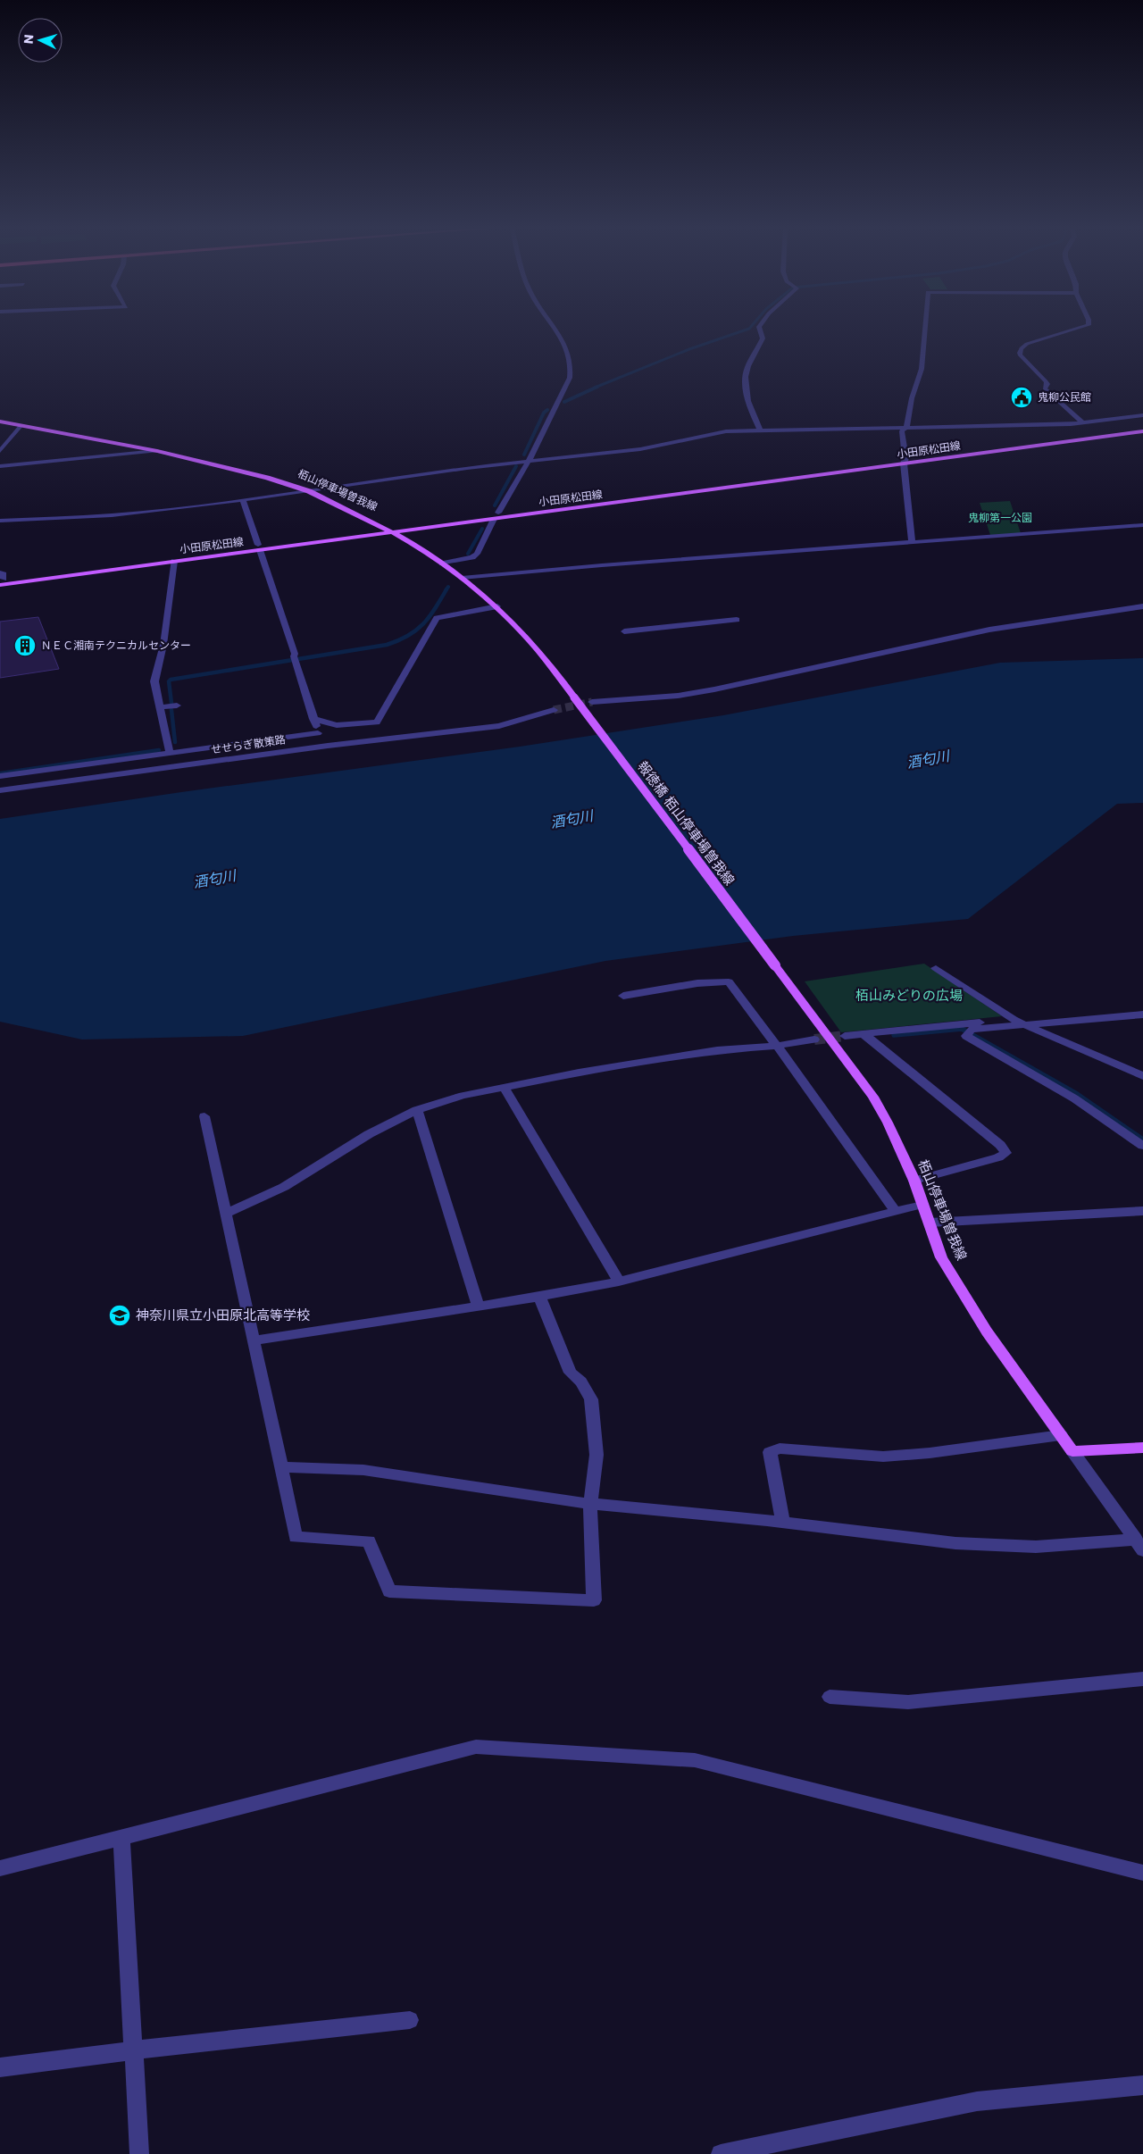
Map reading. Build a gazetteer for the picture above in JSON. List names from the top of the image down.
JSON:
{
  "streets": {
    "main road": ["小田原松田線", "栢山停車場曽我線", "報徳橋 栢山停車場曽我線"],
    "street": ["せせらぎ散策路"]
  },
  "crossings": [
    ["小田原松田線", "栢山停車場曽我線"],
    ["栢山停車場曽我線", "報徳橋 栢山停車場曽我線"]
  ],
  "water": ["酒匂川"],
  "parks": ["鬼柳第一公園", "栢山みどりの広場"],
  "places": {
    "public building": ["鬼柳公民館"],
    "building": ["ＮＥＣ湘南テクニカルセンター"],
    "school or university": ["神奈川県立小田原北高等学校"]
  },
  "north": "left"
}
